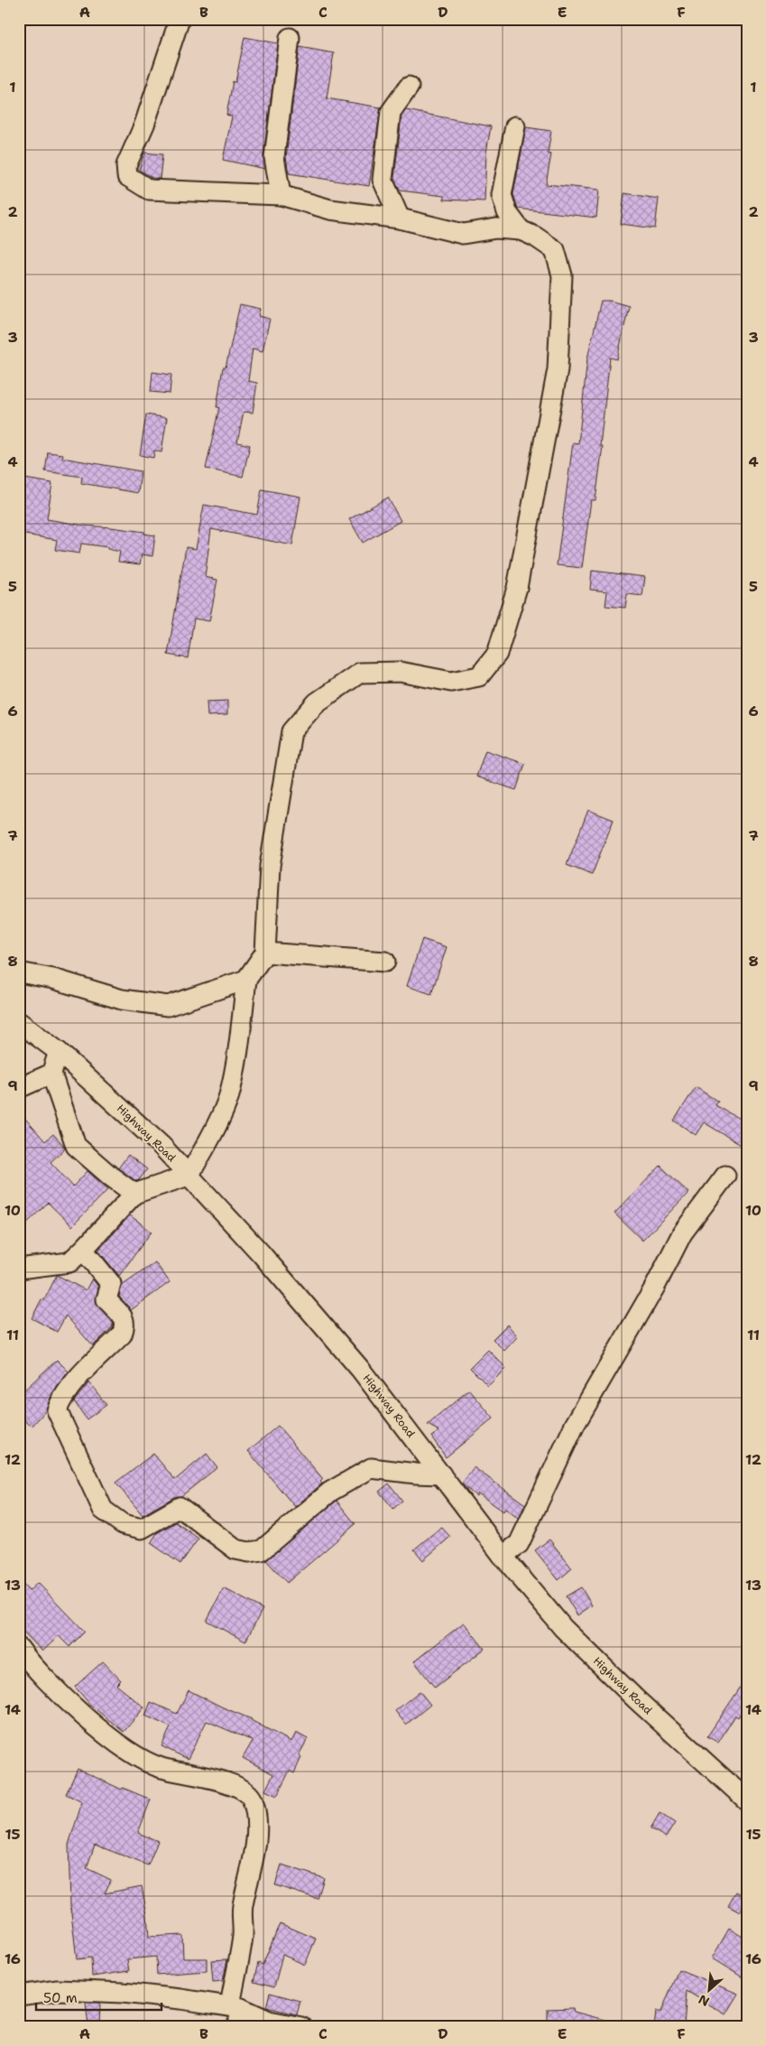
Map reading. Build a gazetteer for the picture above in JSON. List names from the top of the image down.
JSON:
{
  "streets": {
    "street": ["Highway Road"]
  },
  "scale_bar": "50 m",
  "north": "bottom left",
  "grid": {
    "columns": [
      "A",
      "B",
      "C",
      "D",
      "E",
      "F"
    ],
    "rows": [
      "1",
      "2",
      "3",
      "4",
      "5",
      "6",
      "7",
      "8",
      "9",
      "10",
      "11",
      "12",
      "13",
      "14",
      "15",
      "16"
    ]
  }
}
